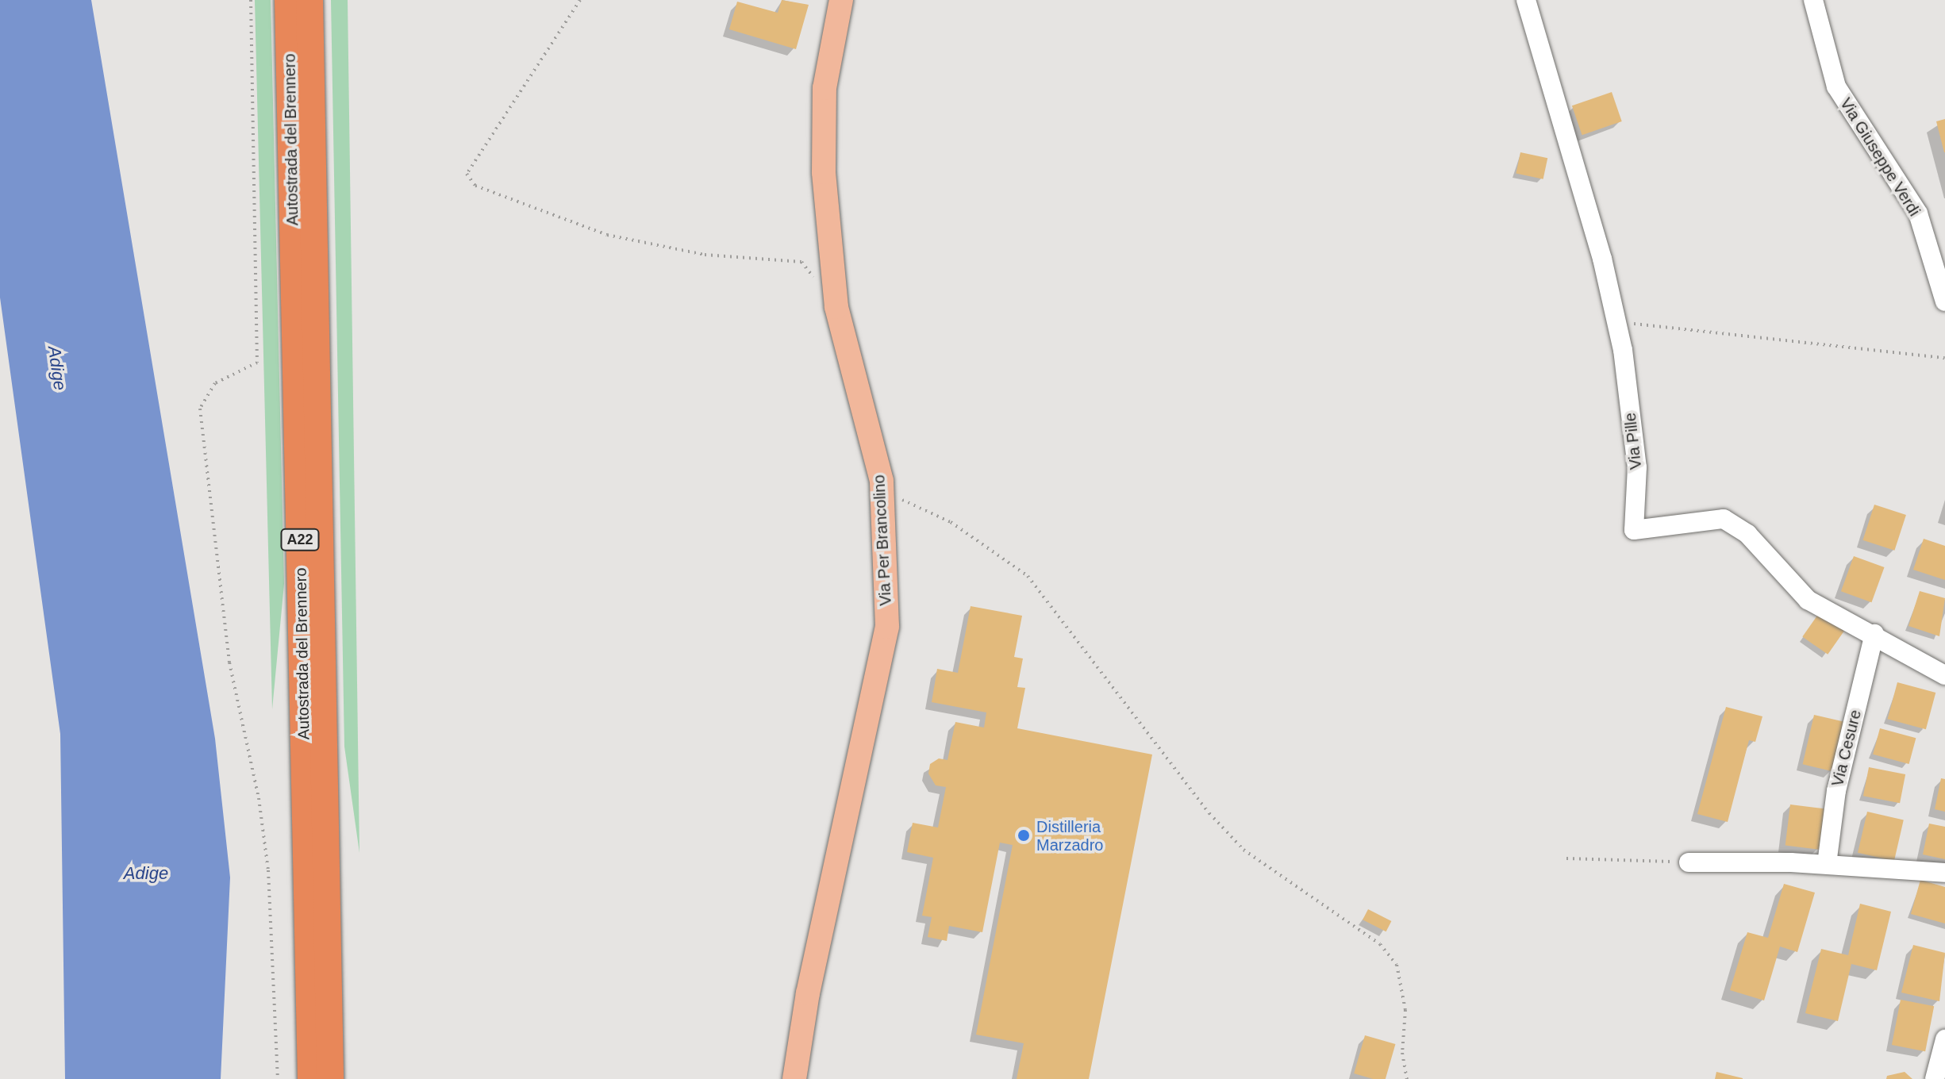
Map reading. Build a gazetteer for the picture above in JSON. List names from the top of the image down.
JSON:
{
  "streets": {
    "highway": ["Autostrada del Brennero", "A22"],
    "main road": ["Via Per Brancolino"],
    "street": ["Via Giuseppe Verdi", "Via Pille", "Via Cesure"]
  },
  "crossings": [
    ["Via Pille", "Via Cesure"]
  ],
  "water": ["Adige"],
  "places": ["Distilleria Marzadro"]
}
